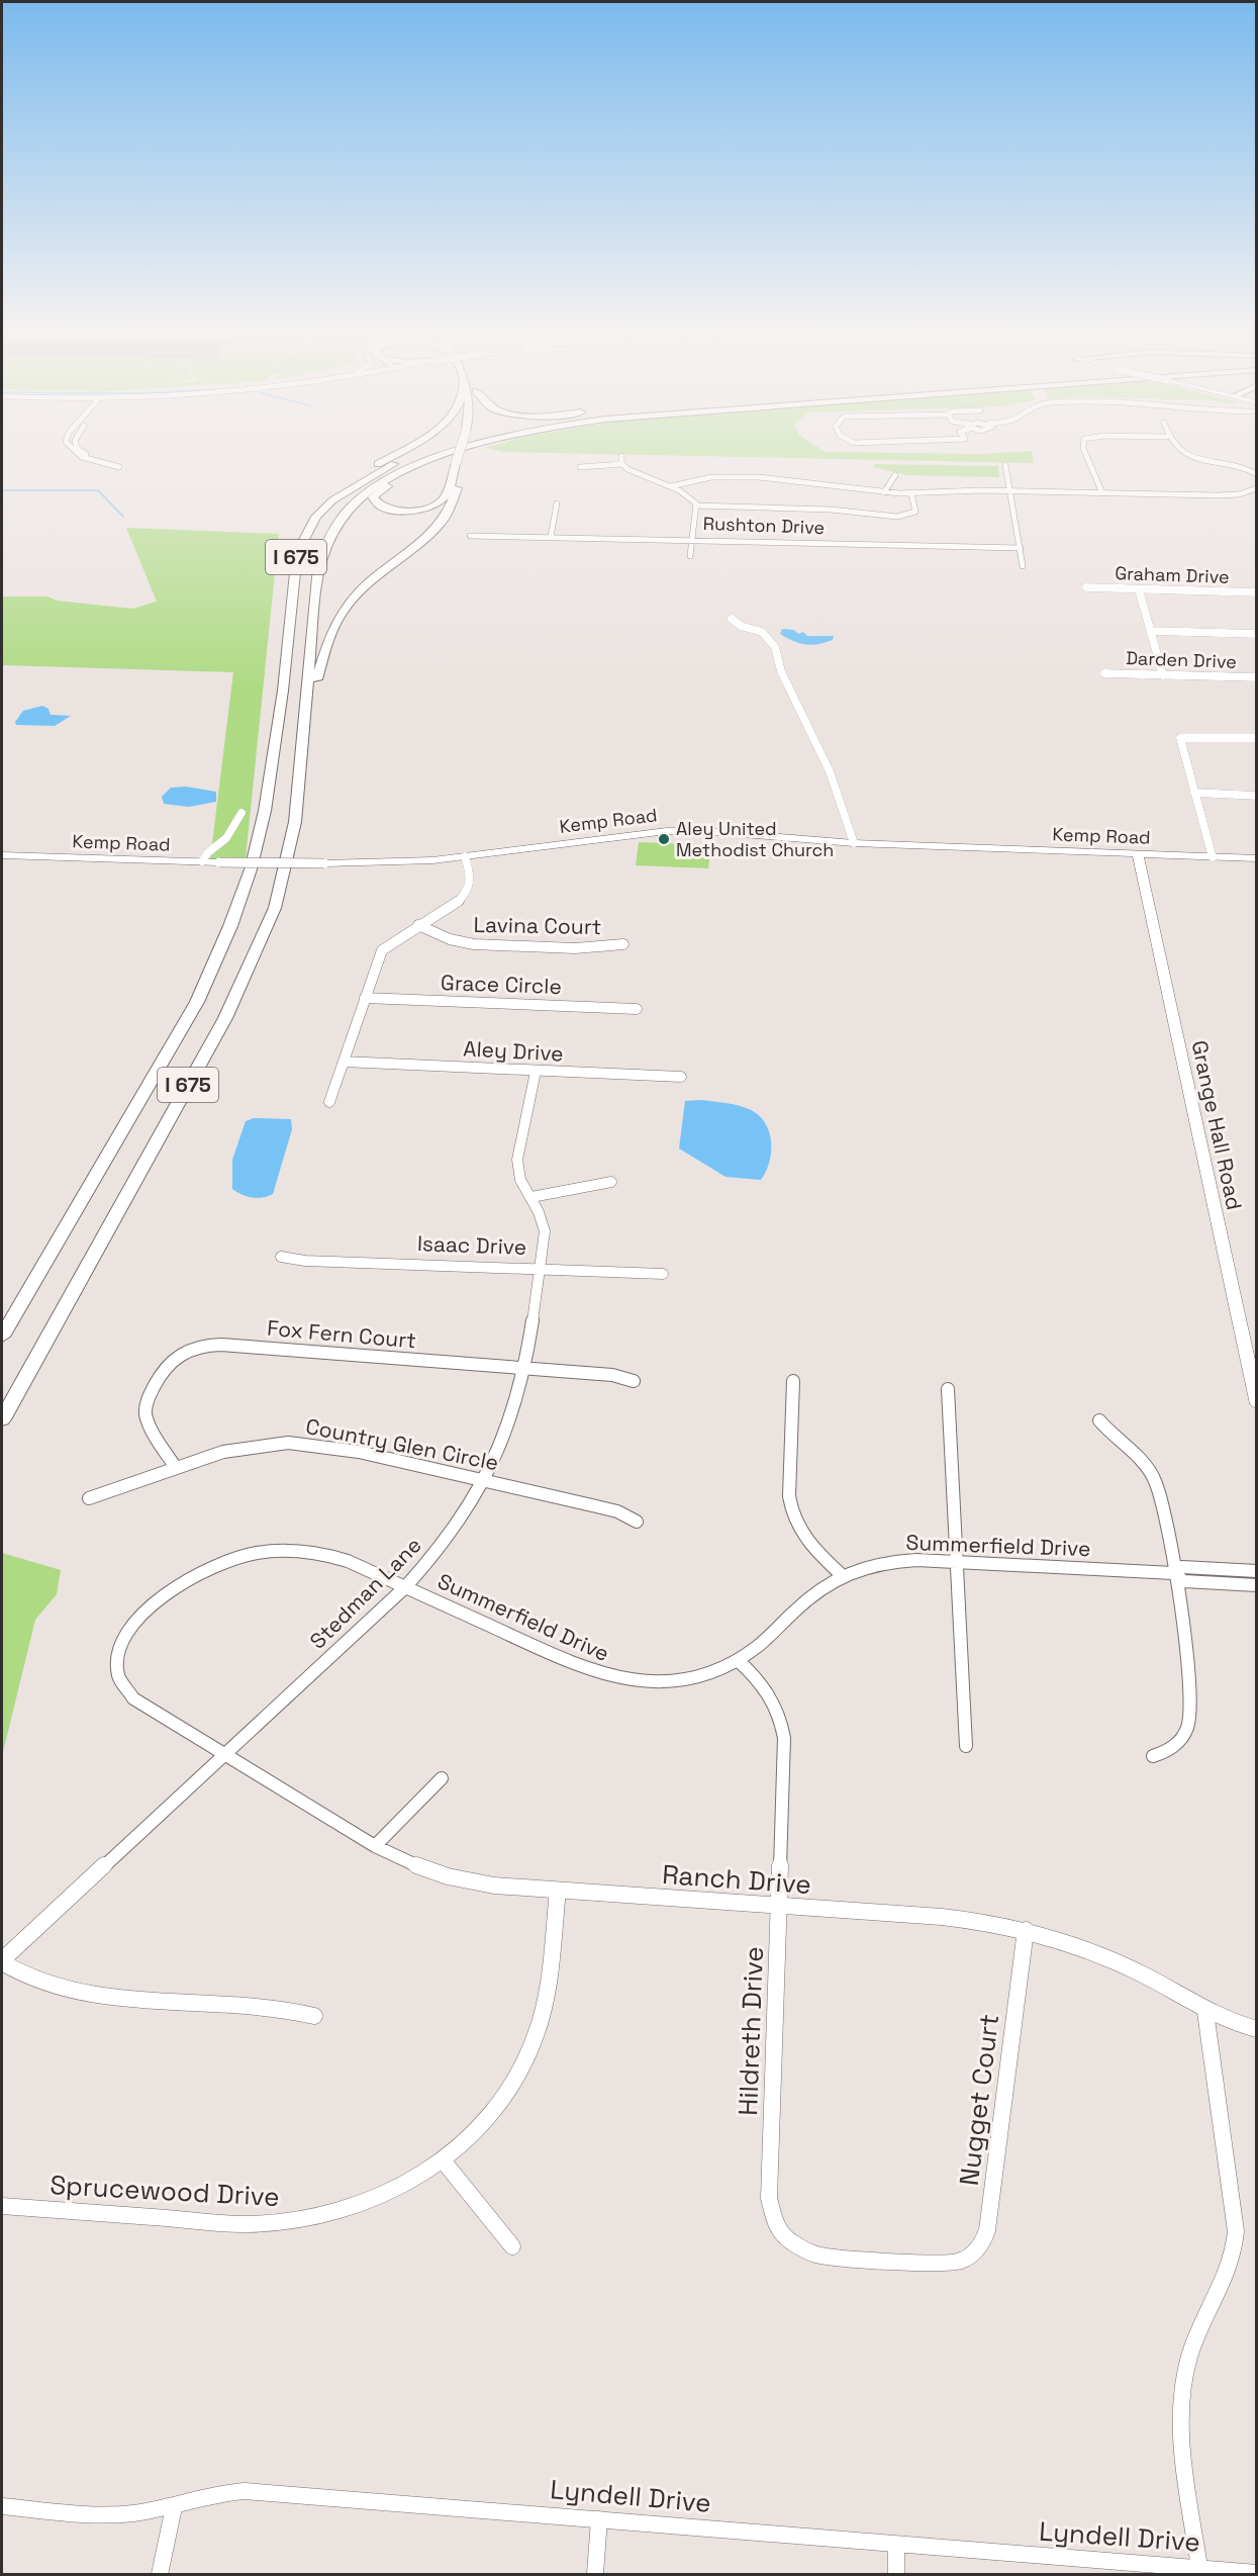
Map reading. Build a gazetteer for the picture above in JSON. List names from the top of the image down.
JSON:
{
  "streets": {
    "highway": ["I 675"],
    "main road": ["Kemp Road", "Grange Hall Road"],
    "street": [
      "Rushton Drive",
      "Graham Drive",
      "Darden Drive",
      "Lavina Court",
      "Grace Circle",
      "Aley Drive",
      "Isaac Drive",
      "Fox Fern Court",
      "Country Glen Circle",
      "Summerfield Drive",
      "Stedman Lane",
      "Ranch Drive",
      "Hildreth Drive",
      "Nugget Court",
      "Sprucewood Drive",
      "Lyndell Drive"
    ]
  },
  "crossings": [
    ["Kemp Road", "Grange Hall Road"],
    ["Aley Drive", "Stedman Lane"],
    ["Isaac Drive", "Stedman Lane"],
    ["Fox Fern Court", "Country Glen Circle"],
    ["Fox Fern Court", "Stedman Lane"],
    ["Country Glen Circle", "Stedman Lane"],
    ["Summerfield Drive", "Stedman Lane"],
    ["Summerfield Drive", "Ranch Drive"],
    ["Summerfield Drive", "Hildreth Drive"],
    ["Stedman Lane", "Ranch Drive"],
    ["Ranch Drive", "Hildreth Drive"],
    ["Ranch Drive", "Nugget Court"],
    ["Ranch Drive", "Sprucewood Drive"],
    ["Hildreth Drive", "Nugget Court"]
  ],
  "places": ["Aley United Methodist Church"]
}
